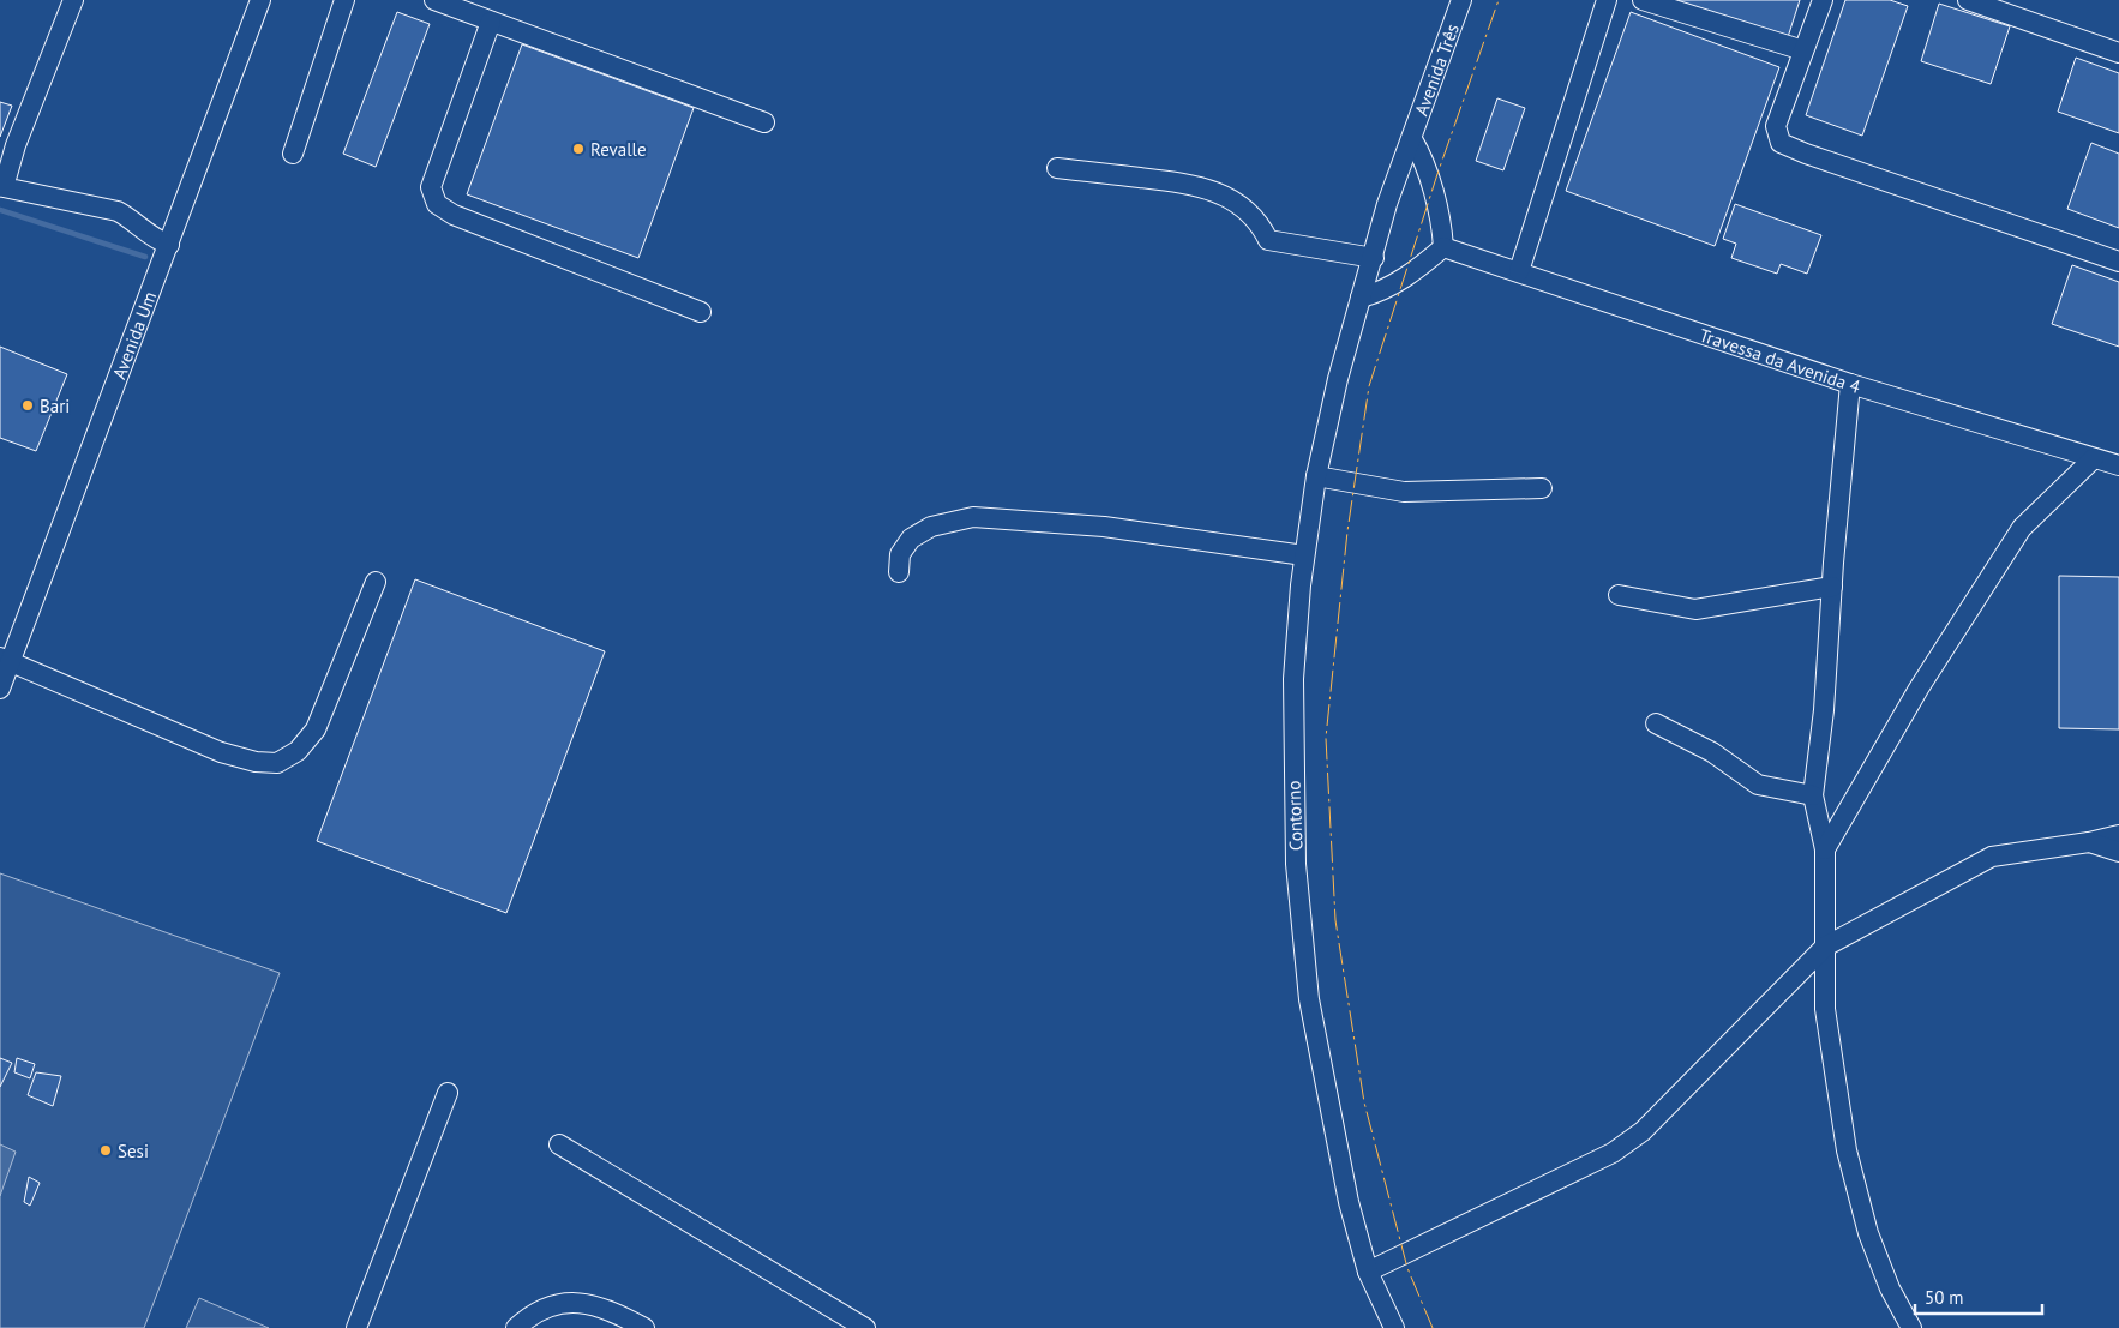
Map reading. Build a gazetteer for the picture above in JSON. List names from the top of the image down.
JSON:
{
  "streets": {
    "street": [
      "Avenida Três",
      "Avenida Um",
      "Travessa da Avenida 4",
      "Contorno"
    ]
  },
  "crossings": [
    ["Avenida Três", "Contorno"]
  ],
  "places": ["Revalle", "Bari", "Sesi"],
  "scale_bar": "50 m"
}
